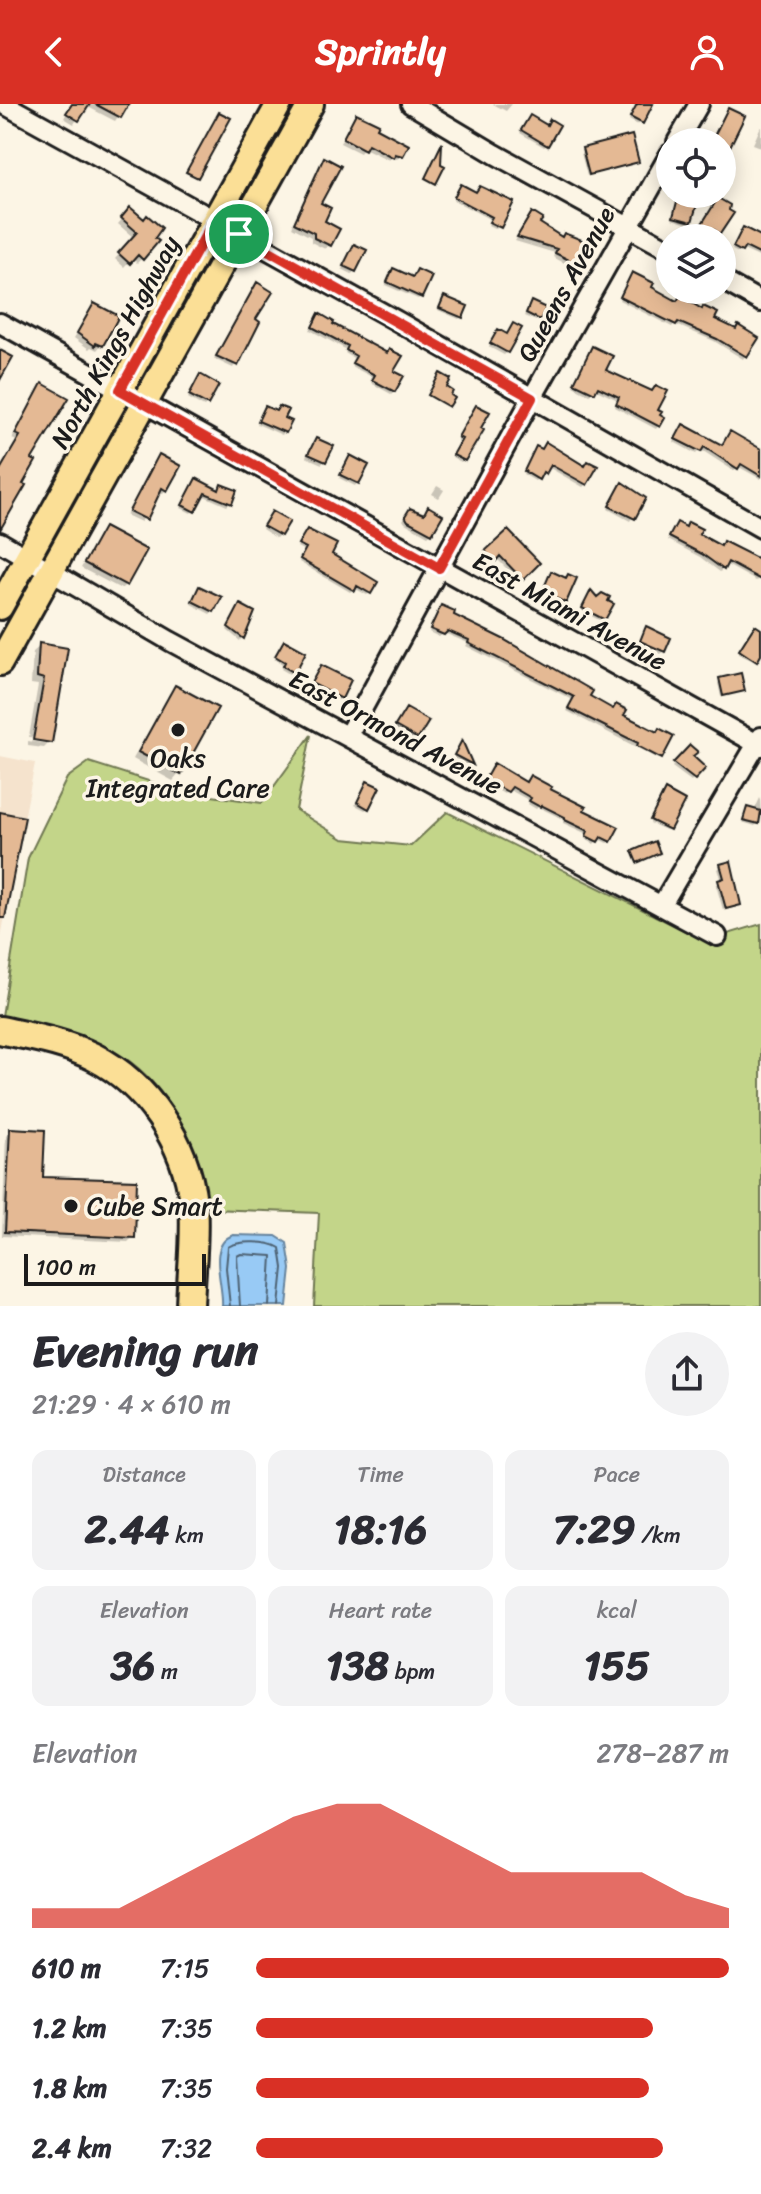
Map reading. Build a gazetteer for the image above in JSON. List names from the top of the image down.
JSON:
{
  "streets": {
    "main road": ["North Kings Highway"],
    "street": ["Queens Avenue", "East Miami Avenue", "East Ormond Avenue"]
  },
  "crossings": [
    ["Queens Avenue", "East Miami Avenue"],
    ["Queens Avenue", "East Ormond Avenue"],
    ["North Kings Highway", "East Miami Avenue"],
    ["North Kings Highway", "East Ormond Avenue"]
  ],
  "places": ["Oaks Integrated Care", "Cube Smart"],
  "scale_bar": "100 m",
  "page": {
    "header": "Sprintly",
    "scale": "100 m",
    "heading": ["Evening run", "21:29 · 4 × 610 m"],
    "stats": [
      ["Distance", "2.44 km"],
      ["Time", "18:16"],
      ["Pace", "7:29 /km"],
      ["Elevation", "36 m"],
      ["Heart rate", "138 bpm"],
      ["kcal", "155"]
    ],
    "chart": ["Elevation", "278–287 m"],
    "list": [
      {
        "name": "610 m",
        "note": "7:15"
      },
      {
        "name": "1.2 km",
        "note": "7:35"
      },
      {
        "name": "1.8 km",
        "note": "7:35"
      },
      {
        "name": "2.4 km",
        "note": "7:32"
      }
    ]
  }
}
